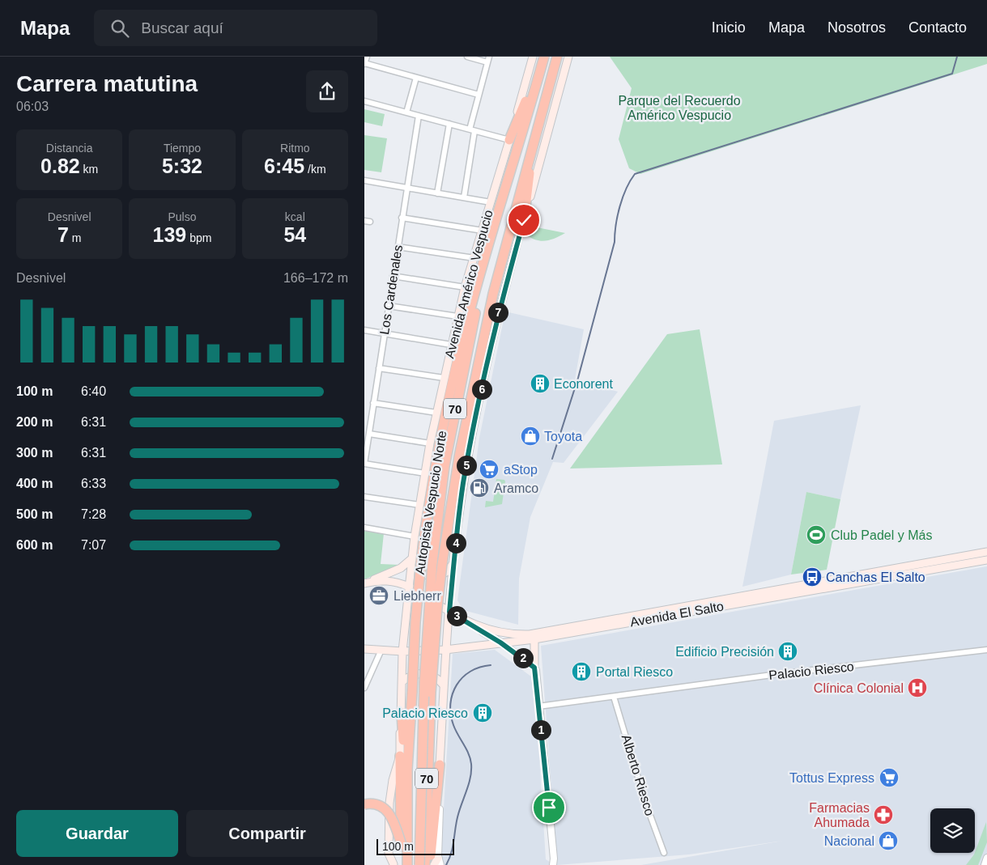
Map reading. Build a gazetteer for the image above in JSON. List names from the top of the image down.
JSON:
{
  "streets": {
    "highway": ["70", "Autopista Vespucio Norte"],
    "main road": ["Avenida Américo Vespucio", "Avenida El Salto"],
    "street": ["Los Cardenales", "Palacio Riesco", "Alberto Riesco"]
  },
  "crossings": [
    ["Avenida Américo Vespucio", "Autopista Vespucio Norte"],
    ["Avenida Américo Vespucio", "Avenida El Salto"],
    ["70", "Autopista Vespucio Norte"],
    ["Palacio Riesco", "Alberto Riesco"]
  ],
  "parks": ["Parque del Recuerdo Américo Vespucio"],
  "places": {
    "building": [
      "Econorent",
      "Edificio Precisión",
      "Portal Riesco",
      "Palacio Riesco"
    ],
    "shop": ["Toyota", "Nacional"],
    "supermarket": ["aStop", "Tottus Express"],
    "fuel station": ["Aramco"],
    "sports": ["Club Padel y Más"],
    "bus stop": ["Canchas El Salto"],
    "office": ["Liebherr"],
    "hospital": ["Clínica Colonial"],
    "pharmacy": ["Farmacias Ahumada"]
  },
  "scale_bar": "100 m",
  "page": {
    "header": "Mapa",
    "search": "Buscar aquí",
    "nav": [
      "Inicio",
      "Mapa",
      "Nosotros",
      "Contacto"
    ],
    "heading": ["Carrera matutina", "06:03"],
    "stats": [
      ["Distancia", "0.82 km"],
      ["Tiempo", "5:32"],
      ["Ritmo", "6:45 /km"],
      ["Desnivel", "7 m"],
      ["Pulso", "139 bpm"],
      ["kcal", "54"]
    ],
    "chart": ["Desnivel", "166–172 m"],
    "pins": [
      "7",
      "6",
      "5",
      "4",
      "3",
      "2",
      "1"
    ],
    "list": [
      {
        "name": "100 m",
        "note": "6:40"
      },
      {
        "name": "200 m",
        "note": "6:31"
      },
      {
        "name": "300 m",
        "note": "6:31"
      },
      {
        "name": "400 m",
        "note": "6:33"
      },
      {
        "name": "500 m",
        "note": "7:28"
      },
      {
        "name": "600 m",
        "note": "7:07"
      }
    ],
    "buttons": ["Guardar", "Compartir"],
    "scale": "100 m"
  }
}
